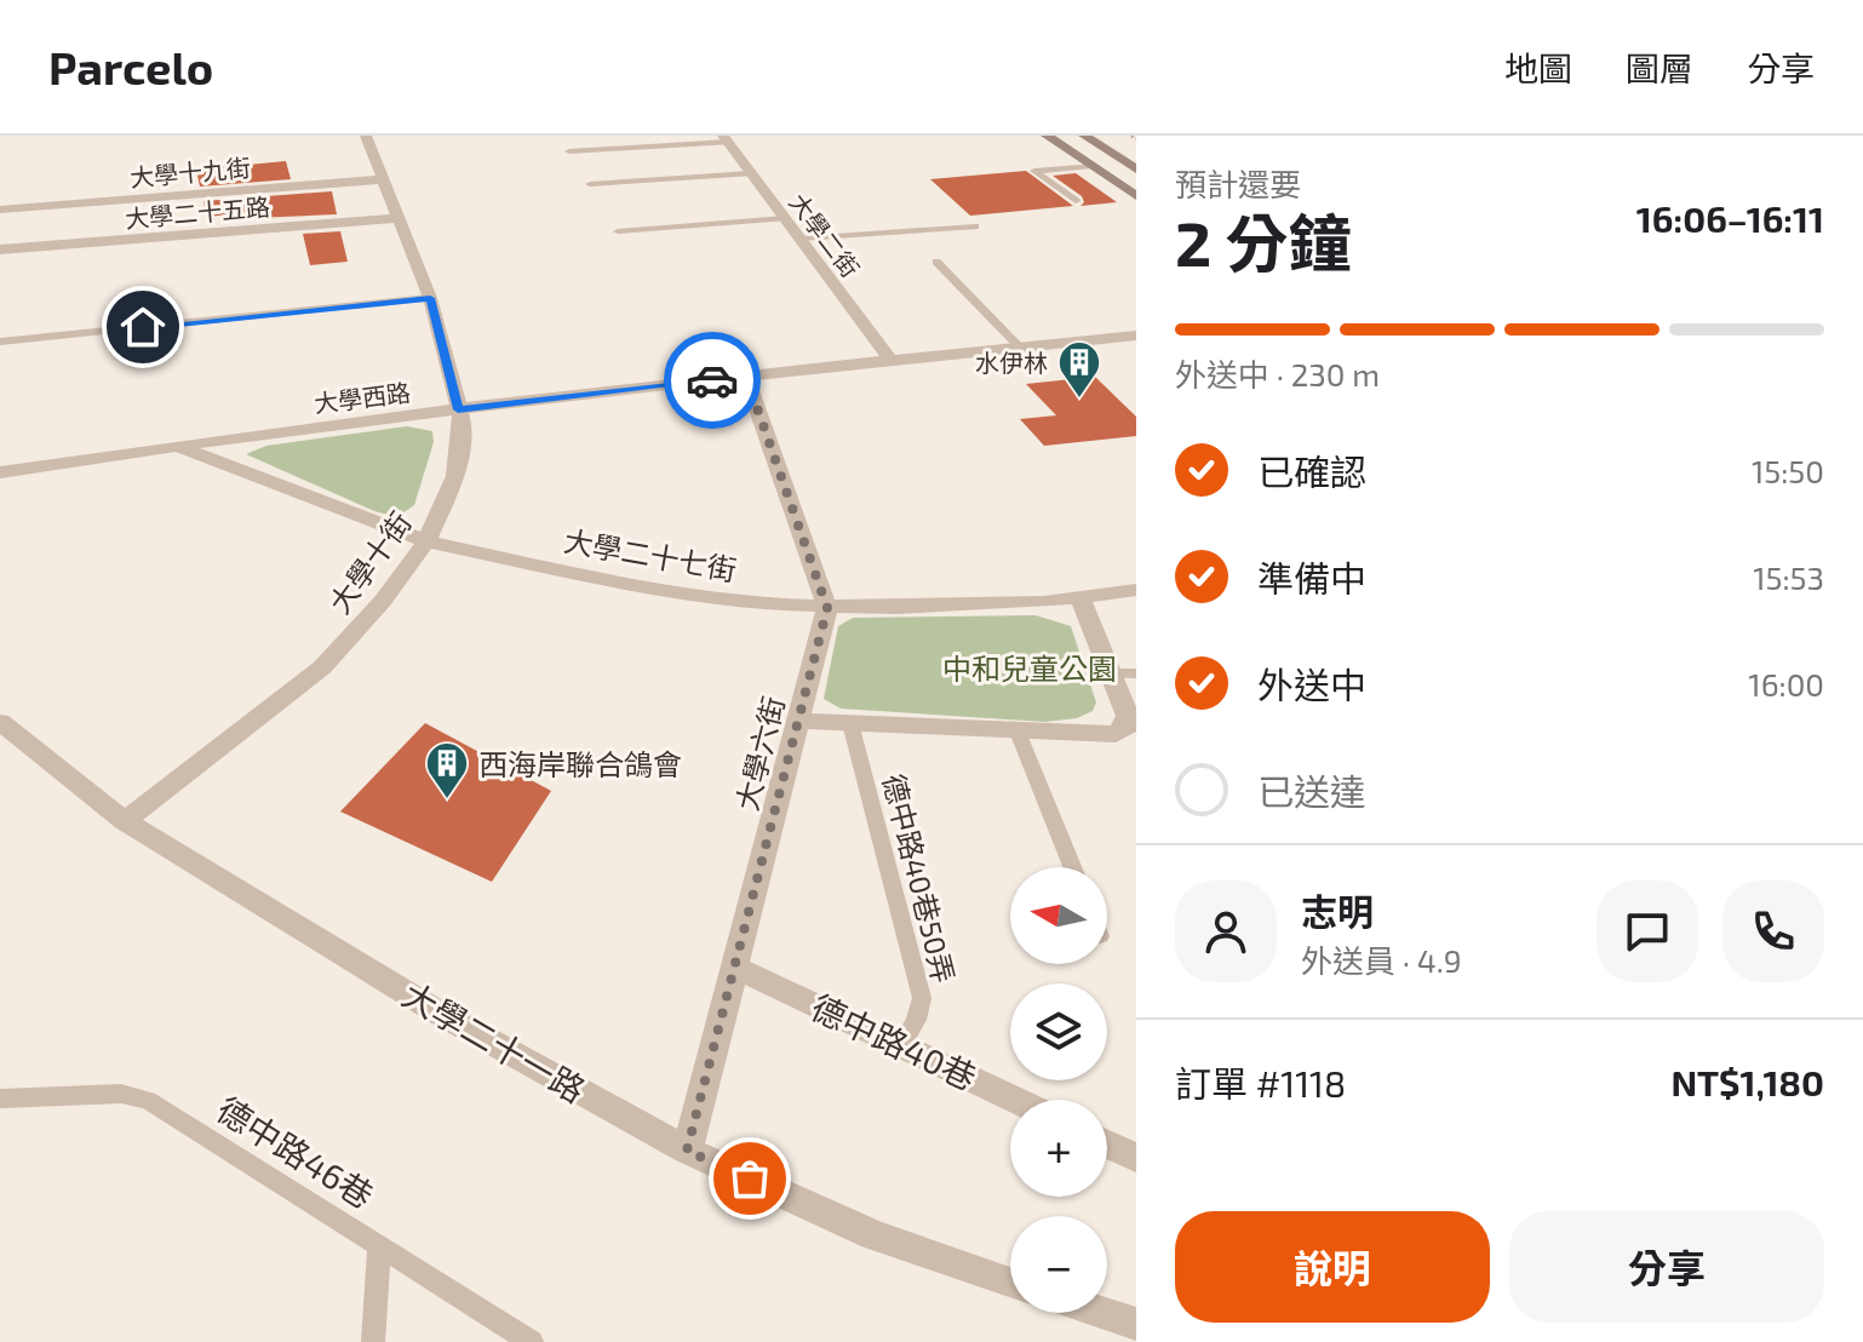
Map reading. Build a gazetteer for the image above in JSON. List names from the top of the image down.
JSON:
{
  "streets": {
    "street": [
      "大學十九街",
      "大學二十五路",
      "大學二街",
      "大學西路",
      "大學二十七街",
      "大學十街",
      "大學六街",
      "大學二十一路",
      "德中路40巷"
    ],
    "lane": ["德中路40巷50弄", "德中路46巷"]
  },
  "crossings": [
    ["大學十九街", "大學十街"],
    ["大學二十五路", "大學十街"],
    ["大學二街", "大學西路"],
    ["大學西路", "大學二十七街"],
    ["大學西路", "大學十街"],
    ["大學二十七街", "大學十街"],
    ["大學二十七街", "大學六街"],
    ["大學十街", "大學二十一路"],
    ["大學六街", "大學二十一路"],
    ["大學六街", "德中路40巷"],
    ["德中路40巷50弄", "德中路40巷"]
  ],
  "parks": ["中和兒童公園"],
  "places": {
    "building": ["水伊林", "西海岸聯合鴿會"]
  },
  "north": "left",
  "page": {
    "header": "Parcelo",
    "nav": ["地圖", "圖層", "分享"],
    "heading": ["2 分鐘", "預計還要", "16:06–16:11"],
    "panel": [
      "志明",
      "外送員 · 4.9",
      "訂單 #1118",
      "NT$1,180"
    ],
    "bar": "外送中 · 230 m",
    "list": [
      ["已確認", "15:50"],
      ["準備中", "15:53"],
      ["外送中", "16:00"],
      "已送達"
    ],
    "map_buttons": ["+", "−"],
    "buttons": ["說明", "分享"]
  }
}
